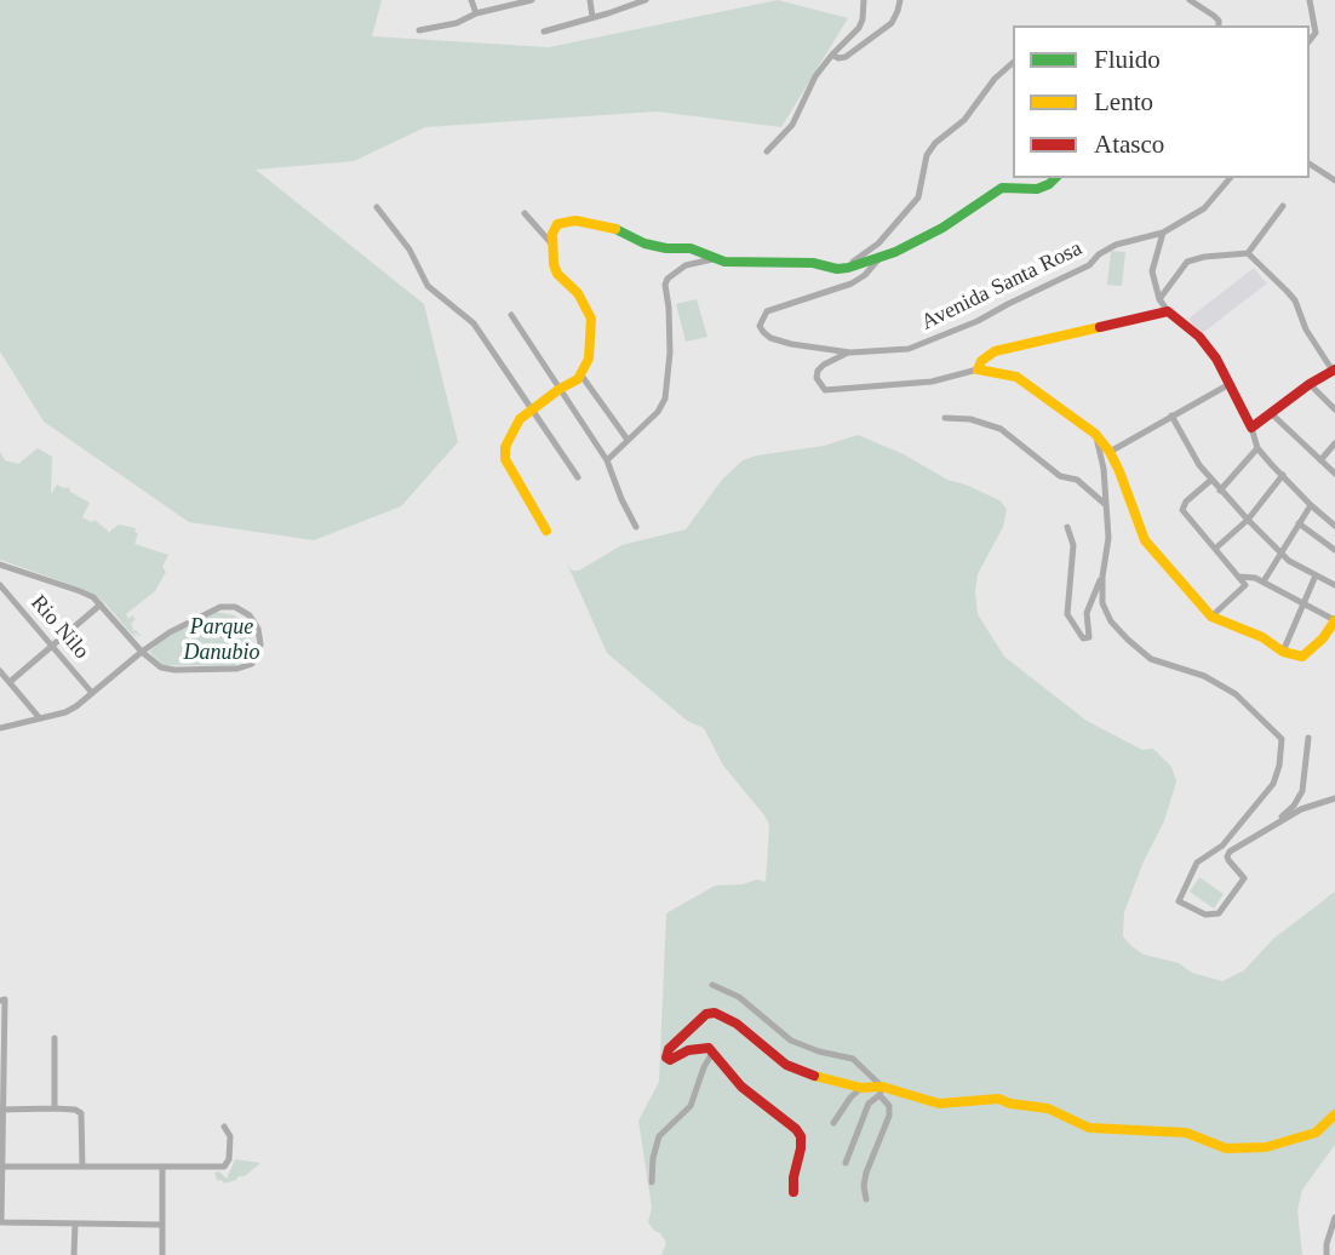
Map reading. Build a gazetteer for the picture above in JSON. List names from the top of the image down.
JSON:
{
  "streets": {
    "street": ["Avenida Santa Rosa", "Rio Nilo"]
  },
  "parks": ["Parque Danubio"],
  "legend": ["Fluido", "Lento", "Atasco"]
}
